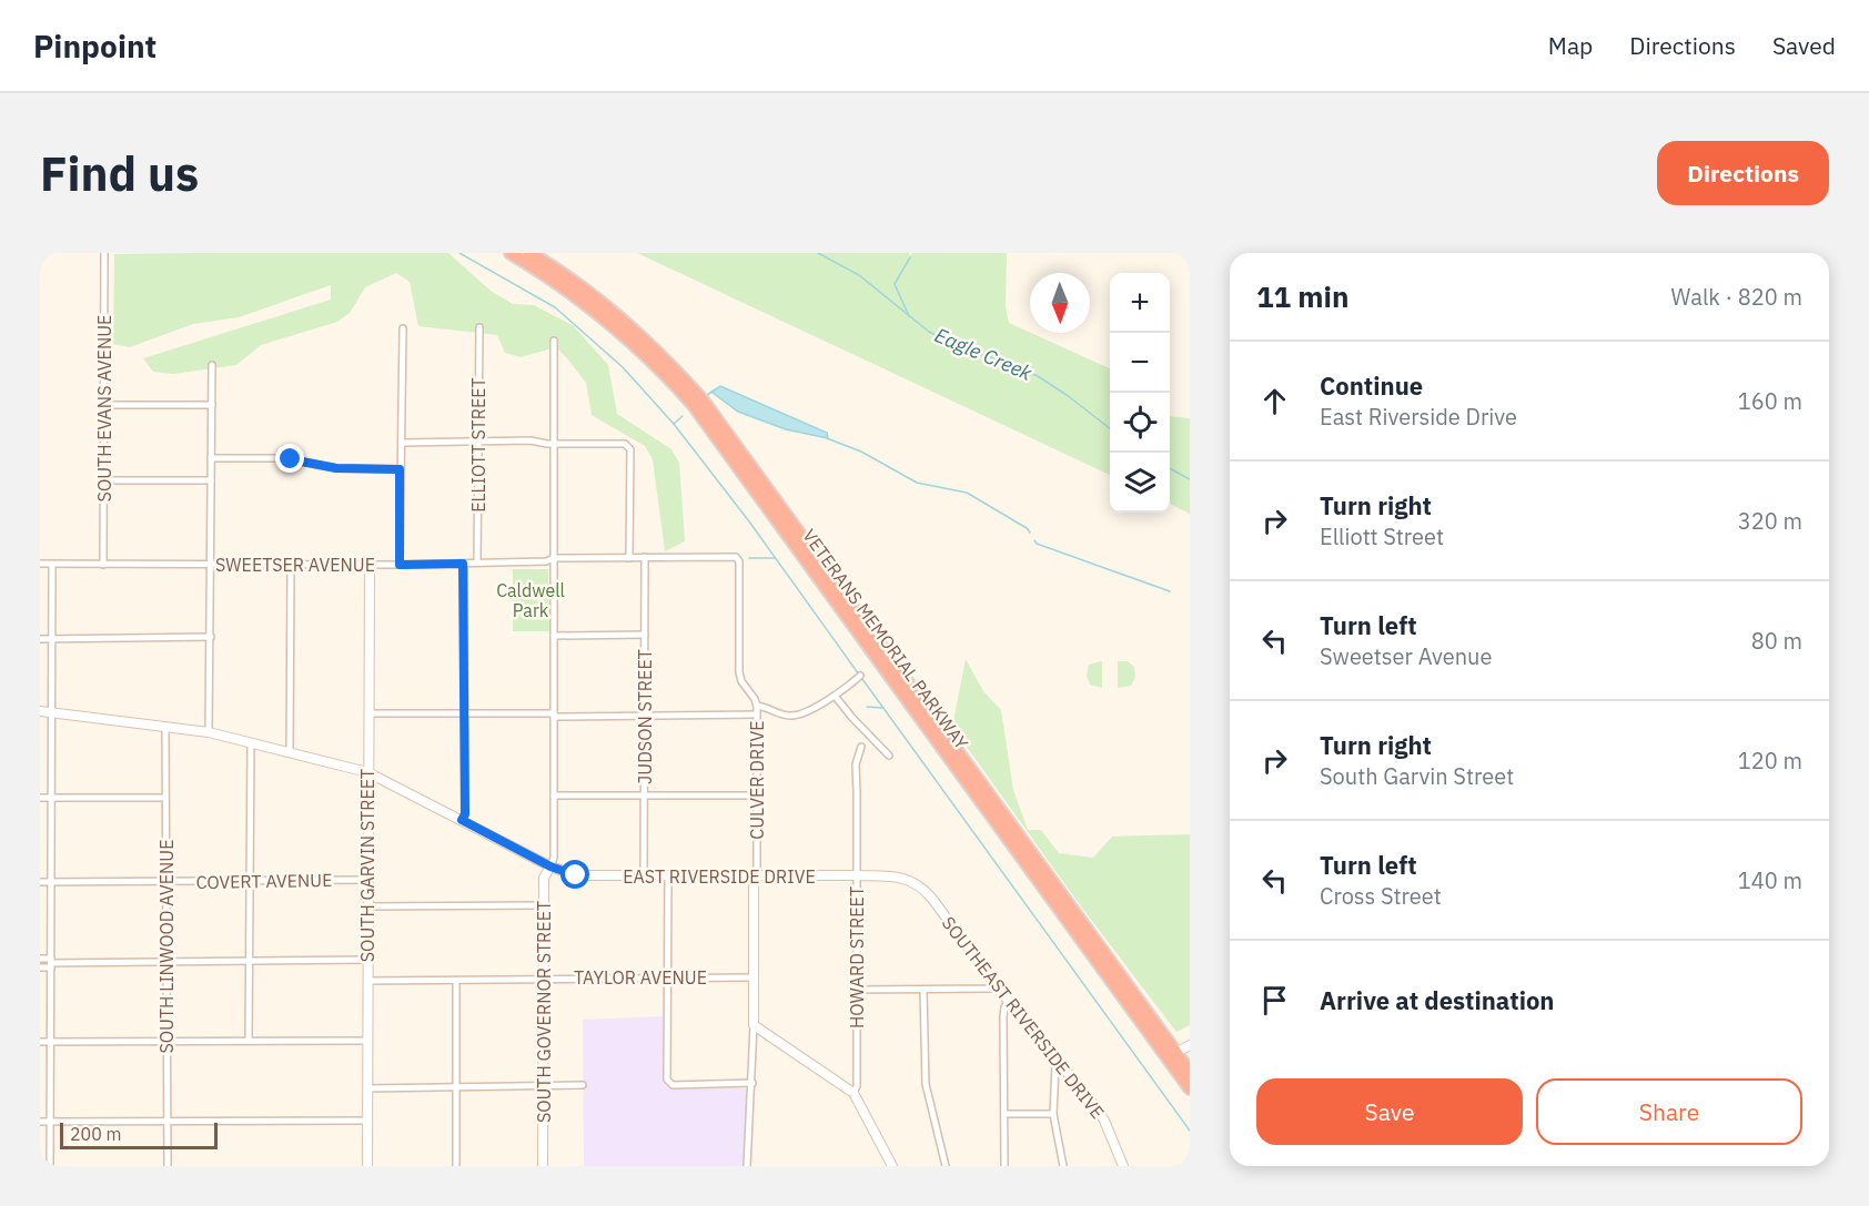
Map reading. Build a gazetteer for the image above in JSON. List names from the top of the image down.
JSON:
{
  "streets": {
    "highway": ["VETERANS MEMORIAL PARKWAY"],
    "street": [
      "SOUTH EVANS AVENUE",
      "ELLIOTT STREET",
      "SWEETSER AVENUE",
      "JUDSON STREET",
      "CULVER DRIVE",
      "SOUTH GARVIN STREET",
      "EAST RIVERSIDE DRIVE",
      "COVERT AVENUE",
      "SOUTH LINWOOD AVENUE",
      "HOWARD STREET",
      "TAYLOR AVENUE",
      "SOUTH GOVERNOR STREET",
      "SOUTHEAST RIVERSIDE DRIVE"
    ]
  },
  "crossings": [
    ["SOUTH EVANS AVENUE", "SWEETSER AVENUE"],
    ["ELLIOTT STREET", "SWEETSER AVENUE"],
    ["SWEETSER AVENUE", "JUDSON STREET"],
    ["SWEETSER AVENUE", "CULVER DRIVE"],
    ["SWEETSER AVENUE", "SOUTH GARVIN STREET"],
    ["SWEETSER AVENUE", "SOUTH GOVERNOR STREET"],
    ["JUDSON STREET", "EAST RIVERSIDE DRIVE"],
    ["CULVER DRIVE", "EAST RIVERSIDE DRIVE"],
    ["CULVER DRIVE", "TAYLOR AVENUE"],
    ["SOUTH GARVIN STREET", "EAST RIVERSIDE DRIVE"],
    ["SOUTH GARVIN STREET", "COVERT AVENUE"],
    ["SOUTH GARVIN STREET", "TAYLOR AVENUE"],
    ["EAST RIVERSIDE DRIVE", "SOUTH LINWOOD AVENUE"],
    ["EAST RIVERSIDE DRIVE", "HOWARD STREET"],
    ["EAST RIVERSIDE DRIVE", "SOUTH GOVERNOR STREET"],
    ["EAST RIVERSIDE DRIVE", "SOUTHEAST RIVERSIDE DRIVE"],
    ["COVERT AVENUE", "SOUTH LINWOOD AVENUE"],
    ["TAYLOR AVENUE", "SOUTH GOVERNOR STREET"]
  ],
  "water": ["Eagle Creek"],
  "parks": ["Caldwell Park"],
  "scale_bar": "200 m",
  "north": "bottom",
  "page": {
    "header": "Pinpoint",
    "nav": ["Map", "Directions", "Saved"],
    "buttons": [
      "Directions",
      ["Save", "Share"]
    ],
    "title": "Find us",
    "heading": ["11 min", "Walk · 820 m"],
    "map_buttons": ["+", "−"],
    "list": [
      ["Continue", "East Riverside Drive", "160 m"],
      ["Turn right", "Elliott Street", "320 m"],
      ["Turn left", "Sweetser Avenue", "80 m"],
      ["Turn right", "South Garvin Street", "120 m"],
      ["Turn left", "Cross Street", "140 m"],
      "Arrive at destination"
    ],
    "scale": "200 m"
  }
}
